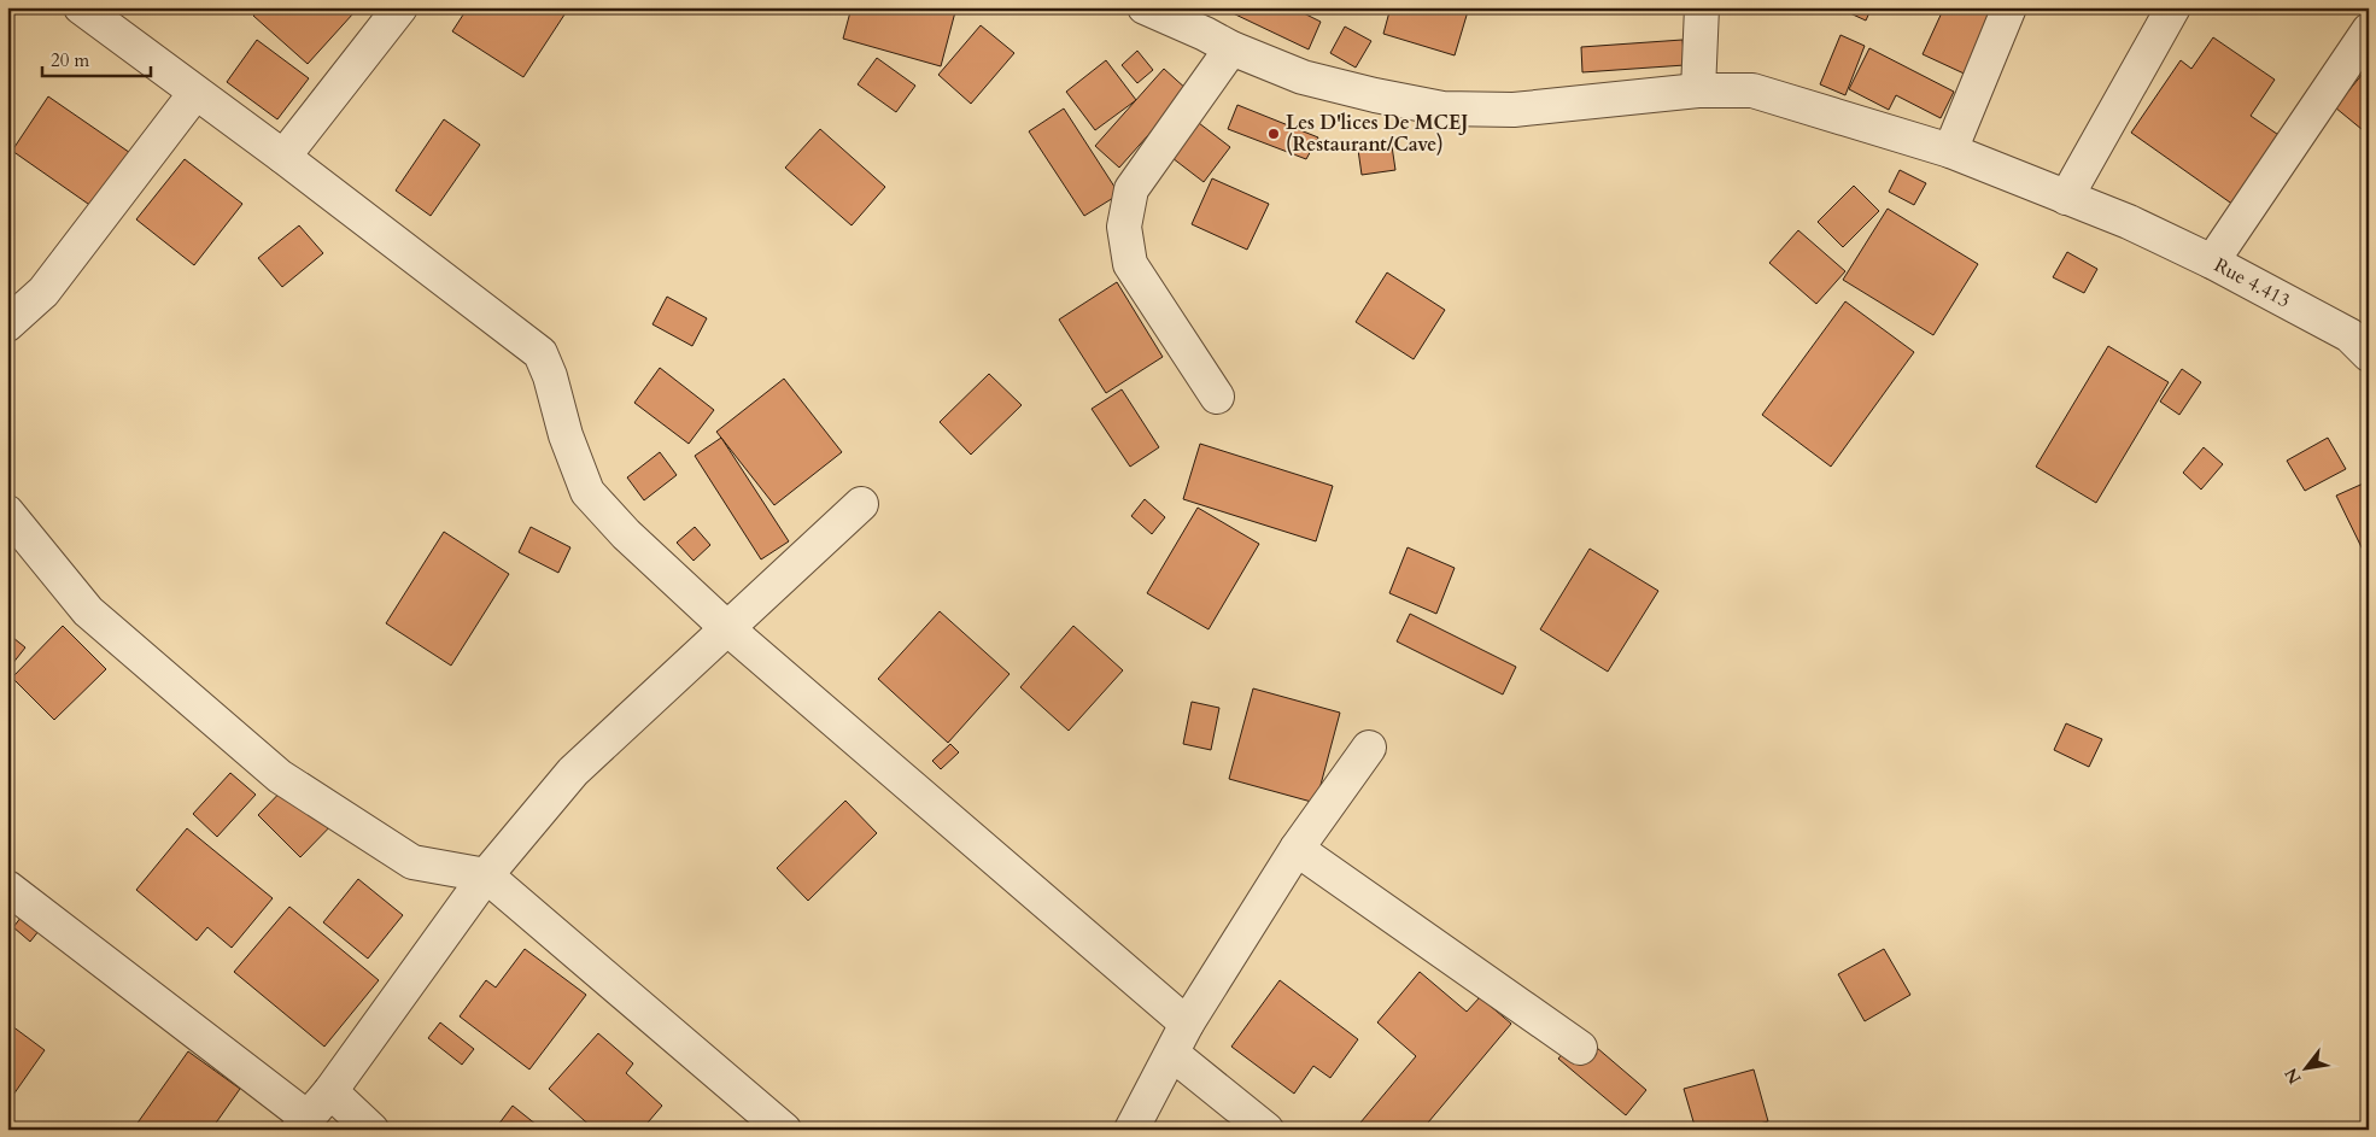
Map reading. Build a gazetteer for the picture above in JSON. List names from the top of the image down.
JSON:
{
  "streets": {
    "street": ["Rue 4.413"]
  },
  "places": ["Les D'lices De MCEJ (Restaurant/Cave)"],
  "scale_bar": "20 m",
  "north": "bottom left"
}
